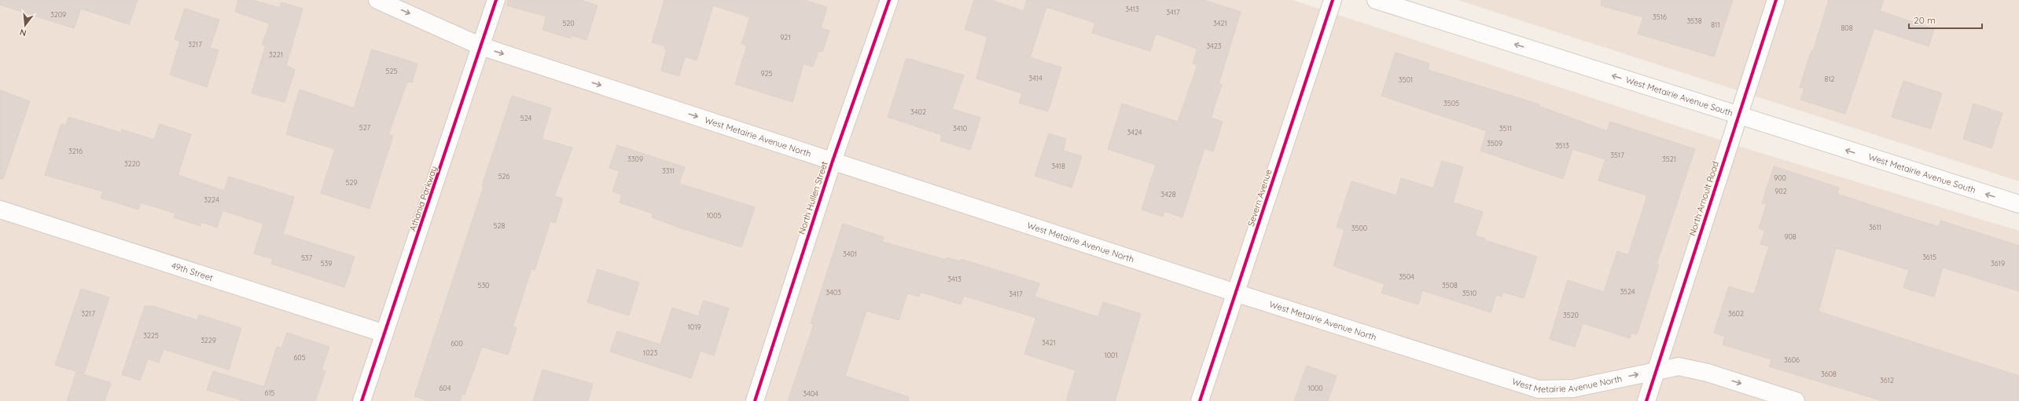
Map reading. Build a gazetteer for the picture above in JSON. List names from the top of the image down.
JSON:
{
  "streets": {
    "main road": [
      "West Metairie Avenue South",
      "West Metairie Avenue North",
      "North Hullen Street",
      "Severn Avenue",
      "Athania Parkway",
      "North Arnoult Road",
      "49th Street"
    ]
  },
  "crossings": [
    ["West Metairie Avenue South", "North Arnoult Road"],
    ["West Metairie Avenue North", "North Hullen Street"],
    ["West Metairie Avenue North", "Severn Avenue"],
    ["West Metairie Avenue North", "Athania Parkway"],
    ["West Metairie Avenue North", "North Arnoult Road"],
    ["Athania Parkway", "49th Street"]
  ],
  "one_way": ["West Metairie Avenue South", "West Metairie Avenue North"],
  "house_numbers": [
    "3413",
    "3417",
    "3209",
    "3516",
    "3538",
    "520",
    "3421",
    "811",
    "808",
    "921",
    "3217",
    "3423",
    "3221",
    "525",
    "925",
    "3414",
    "812",
    "3501",
    "3505",
    "3402",
    "524",
    "527",
    "3410",
    "3511",
    "3424",
    "3509",
    "3513",
    "3216",
    "3517",
    "3309",
    "3521",
    "3220",
    "3418",
    "3311",
    "526",
    "900",
    "529",
    "902",
    "3428",
    "3224",
    "1005",
    "528",
    "3611",
    "3500",
    "908",
    "3401",
    "3615",
    "537",
    "539",
    "3619",
    "3504",
    "3413",
    "530",
    "3508",
    "3524",
    "3403",
    "3510",
    "3417",
    "3217",
    "3602",
    "3520",
    "1019",
    "3225",
    "3229",
    "3421",
    "600",
    "1023",
    "1001",
    "605",
    "3606",
    "3608",
    "3612",
    "604",
    "1000",
    "615",
    "3404"
  ],
  "scale_bar": "20 m",
  "north": "bottom"
}
